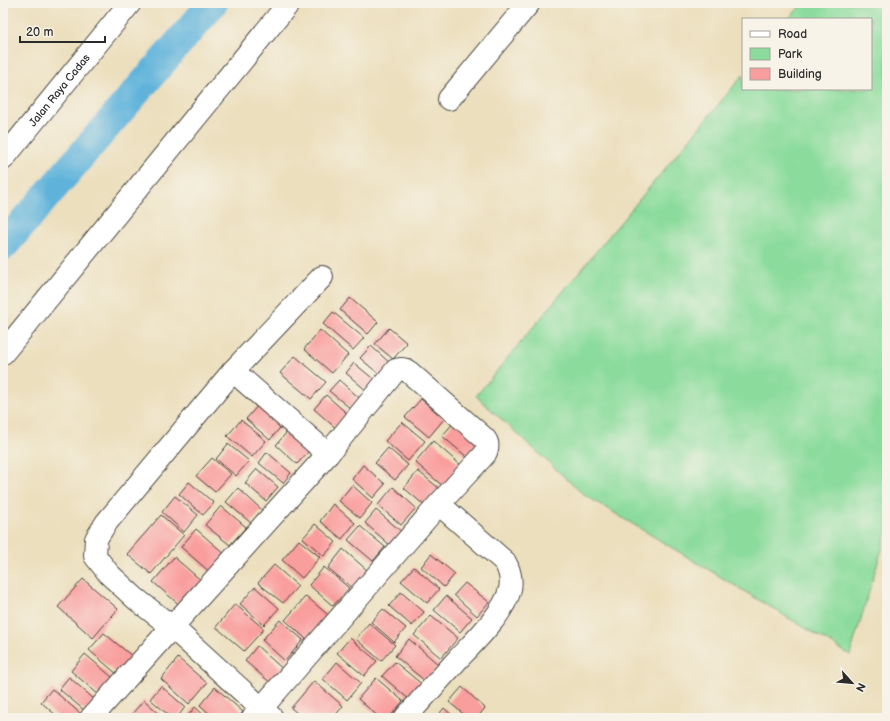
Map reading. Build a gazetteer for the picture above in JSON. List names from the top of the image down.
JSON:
{
  "streets": {
    "street": ["Jalan Raya Cadas"]
  },
  "legend": ["Road", "Park", "Building"],
  "scale_bar": "20 m",
  "north": "bottom right"
}
